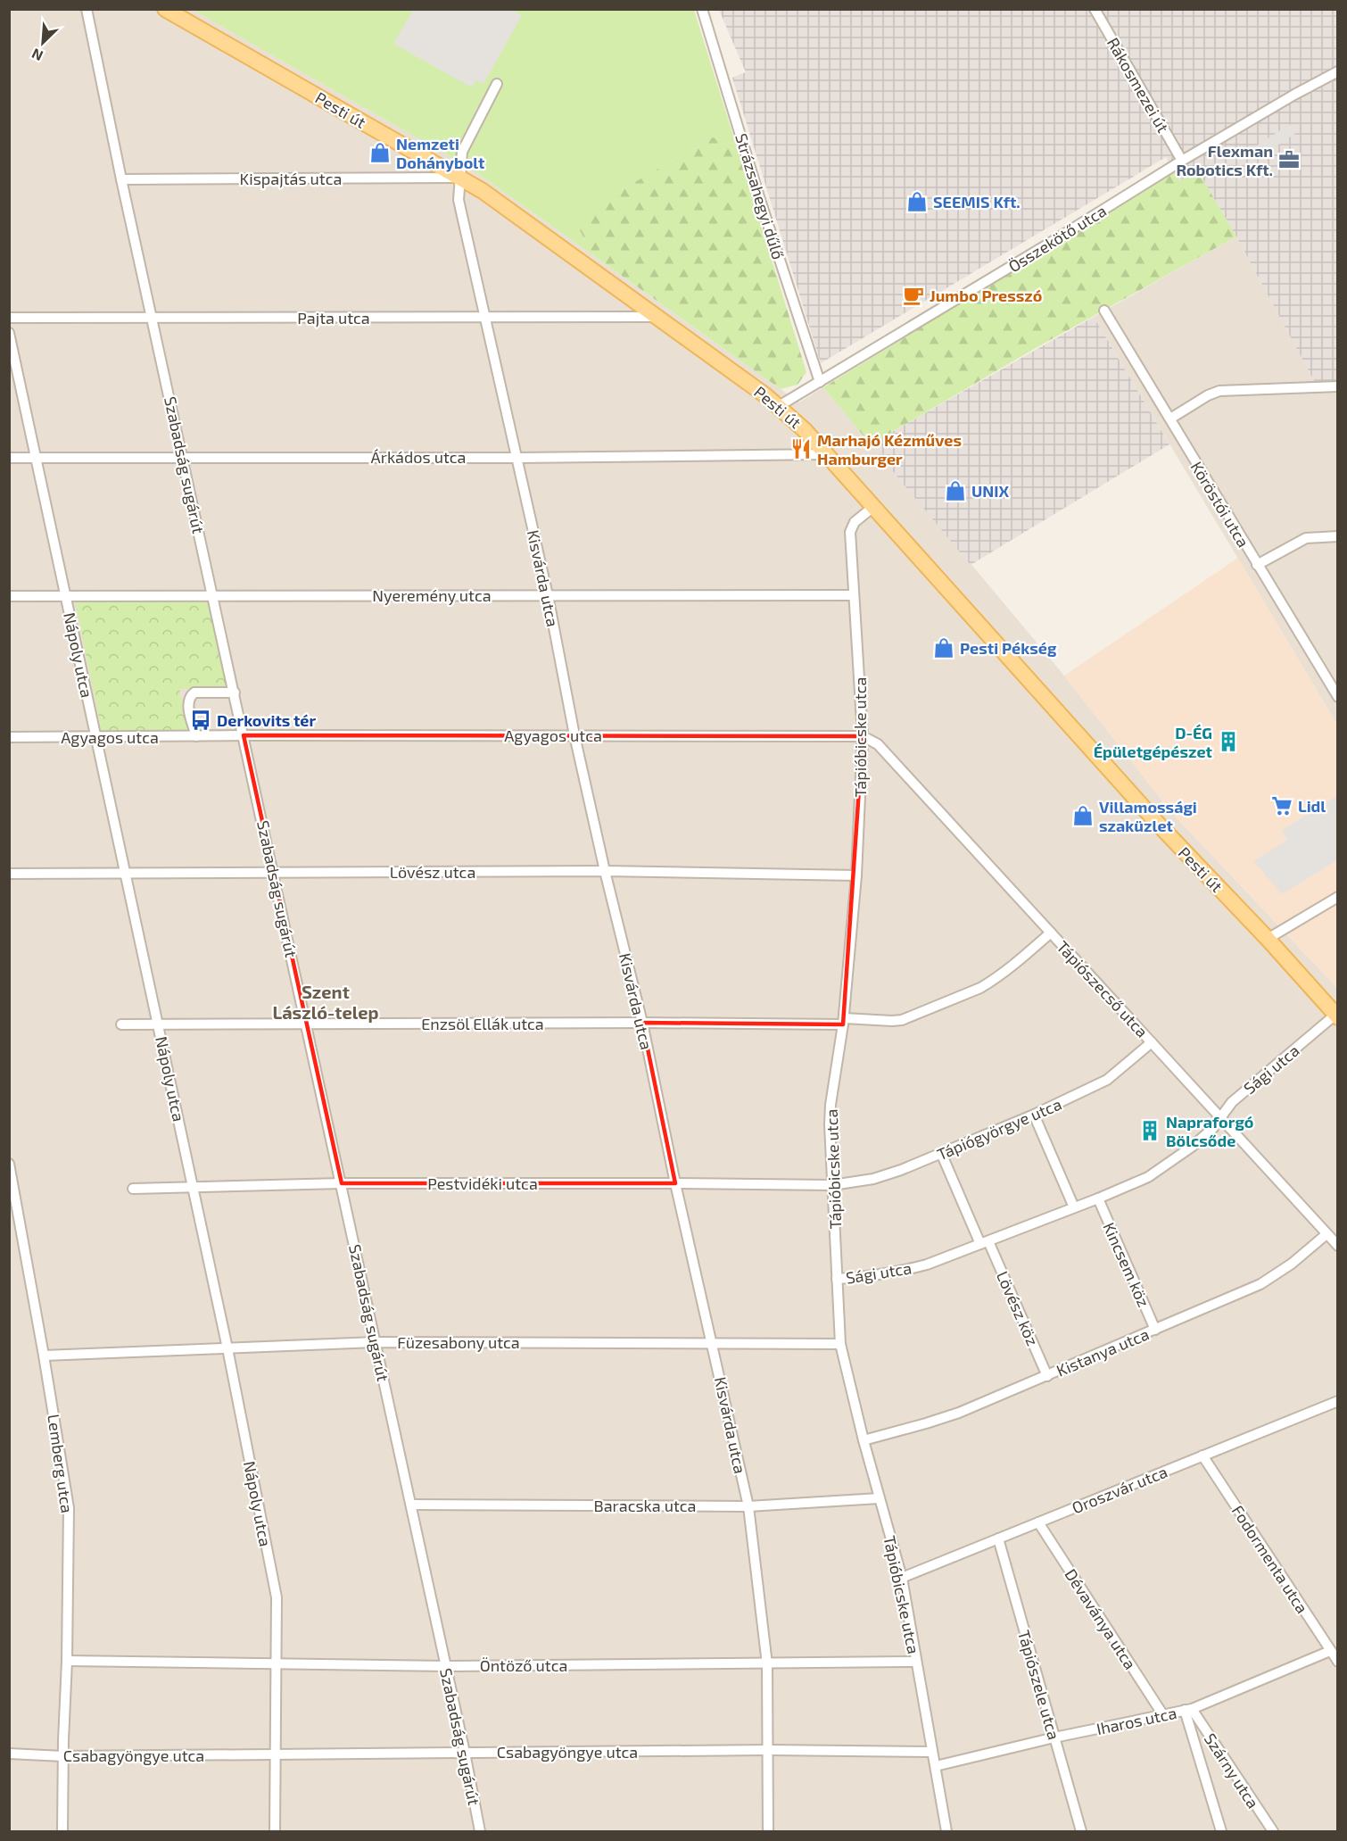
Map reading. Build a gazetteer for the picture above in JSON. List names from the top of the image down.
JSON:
{
  "streets": {
    "main road": ["Pesti út"],
    "street": [
      "Rákosmezei út",
      "Kispajtás utca",
      "Strázsahegyi dűlő",
      "Összekötő utca",
      "Pajta utca",
      "Árkádos utca",
      "Szabadság sugárút",
      "Köröstói utca",
      "Kisvárda utca",
      "Nyeremény utca",
      "Nápoly utca",
      "Agyagos utca",
      "Tápióbicske utca",
      "Lövész utca",
      "Tápiószecső utca",
      "Enzsöl Ellák utca",
      "Sági utca",
      "Tápiógyörgye utca",
      "Pestvidéki utca",
      "Kincsem köz",
      "Lövész köz",
      "Füzesabony utca",
      "Kistanya utca",
      "Lemberg utca",
      "Oroszvár utca",
      "Baracska utca",
      "Fodormenta utca",
      "Dévaványa utca",
      "Öntöző utca",
      "Tápiószele utca",
      "Iharos utca",
      "Csabagyöngye utca",
      "Szárny utca"
    ]
  },
  "crossings": [
    ["Rákosmezei út", "Összekötő utca"],
    ["Pesti út", "Kispajtás utca"],
    ["Pesti út", "Összekötő utca"],
    ["Pesti út", "Pajta utca"],
    ["Pesti út", "Árkádos utca"],
    ["Pesti út", "Kisvárda utca"],
    ["Pesti út", "Tápióbicske utca"],
    ["Pesti út", "Sági utca"],
    ["Kispajtás utca", "Szabadság sugárút"],
    ["Kispajtás utca", "Kisvárda utca"],
    ["Strázsahegyi dűlő", "Összekötő utca"],
    ["Pajta utca", "Szabadság sugárút"],
    ["Pajta utca", "Kisvárda utca"],
    ["Árkádos utca", "Szabadság sugárút"],
    ["Árkádos utca", "Kisvárda utca"],
    ["Árkádos utca", "Nápoly utca"],
    ["Szabadság sugárút", "Nyeremény utca"],
    ["Szabadság sugárút", "Agyagos utca"],
    ["Szabadság sugárút", "Lövész utca"],
    ["Szabadság sugárút", "Enzsöl Ellák utca"],
    ["Szabadság sugárút", "Pestvidéki utca"],
    ["Szabadság sugárút", "Füzesabony utca"],
    ["Szabadság sugárút", "Baracska utca"],
    ["Szabadság sugárút", "Öntöző utca"],
    ["Szabadság sugárút", "Csabagyöngye utca"],
    ["Kisvárda utca", "Nyeremény utca"],
    ["Kisvárda utca", "Agyagos utca"],
    ["Kisvárda utca", "Lövész utca"],
    ["Kisvárda utca", "Enzsöl Ellák utca"],
    ["Kisvárda utca", "Pestvidéki utca"],
    ["Kisvárda utca", "Füzesabony utca"],
    ["Kisvárda utca", "Baracska utca"],
    ["Kisvárda utca", "Öntöző utca"],
    ["Kisvárda utca", "Csabagyöngye utca"],
    ["Nyeremény utca", "Nápoly utca"],
    ["Nyeremény utca", "Tápióbicske utca"],
    ["Nápoly utca", "Agyagos utca"],
    ["Nápoly utca", "Lövész utca"],
    ["Nápoly utca", "Enzsöl Ellák utca"],
    ["Nápoly utca", "Pestvidéki utca"],
    ["Nápoly utca", "Füzesabony utca"],
    ["Nápoly utca", "Öntöző utca"],
    ["Nápoly utca", "Csabagyöngye utca"],
    ["Agyagos utca", "Tápióbicske utca"],
    ["Agyagos utca", "Tápiószecső utca"],
    ["Tápióbicske utca", "Lövész utca"],
    ["Tápióbicske utca", "Tápiószecső utca"],
    ["Tápióbicske utca", "Enzsöl Ellák utca"],
    ["Tápióbicske utca", "Sági utca"],
    ["Tápióbicske utca", "Tápiógyörgye utca"],
    ["Tápióbicske utca", "Pestvidéki utca"],
    ["Tápióbicske utca", "Füzesabony utca"],
    ["Tápióbicske utca", "Kistanya utca"],
    ["Tápióbicske utca", "Oroszvár utca"],
    ["Tápióbicske utca", "Baracska utca"],
    ["Tápióbicske utca", "Öntöző utca"],
    ["Tápióbicske utca", "Iharos utca"],
    ["Tápióbicske utca", "Csabagyöngye utca"],
    ["Tápiószecső utca", "Enzsöl Ellák utca"],
    ["Tápiószecső utca", "Sági utca"],
    ["Tápiószecső utca", "Tápiógyörgye utca"],
    ["Tápiószecső utca", "Kistanya utca"],
    ["Sági utca", "Kincsem köz"],
    ["Sági utca", "Lövész köz"],
    ["Tápiógyörgye utca", "Pestvidéki utca"],
    ["Kincsem köz", "Kistanya utca"],
    ["Lövész köz", "Kistanya utca"],
    ["Füzesabony utca", "Lemberg utca"],
    ["Lemberg utca", "Öntöző utca"],
    ["Lemberg utca", "Csabagyöngye utca"],
    ["Oroszvár utca", "Fodormenta utca"],
    ["Oroszvár utca", "Dévaványa utca"],
    ["Oroszvár utca", "Tápiószele utca"],
    ["Fodormenta utca", "Iharos utca"],
    ["Dévaványa utca", "Iharos utca"],
    ["Tápiószele utca", "Iharos utca"],
    ["Iharos utca", "Szárny utca"]
  ],
  "districts": ["Szent László-telep"],
  "places": {
    "shop": [
      "Nemzeti Dohánybolt",
      "SEEMIS Kft.",
      "UNIX",
      "Pesti Pékség",
      "Villamossági szaküzlet"
    ],
    "office": ["Flexman Robotics Kft."],
    "cafe": ["Jumbo Presszó"],
    "restaurant": ["Marhajó Kézműves Hamburger"],
    "bus stop": ["Derkovits tér"],
    "building": ["D-ÉG Épületgépészet", "Napraforgó Bölcsőde"],
    "supermarket": ["Lidl"]
  },
  "north": "bottom left"
}
